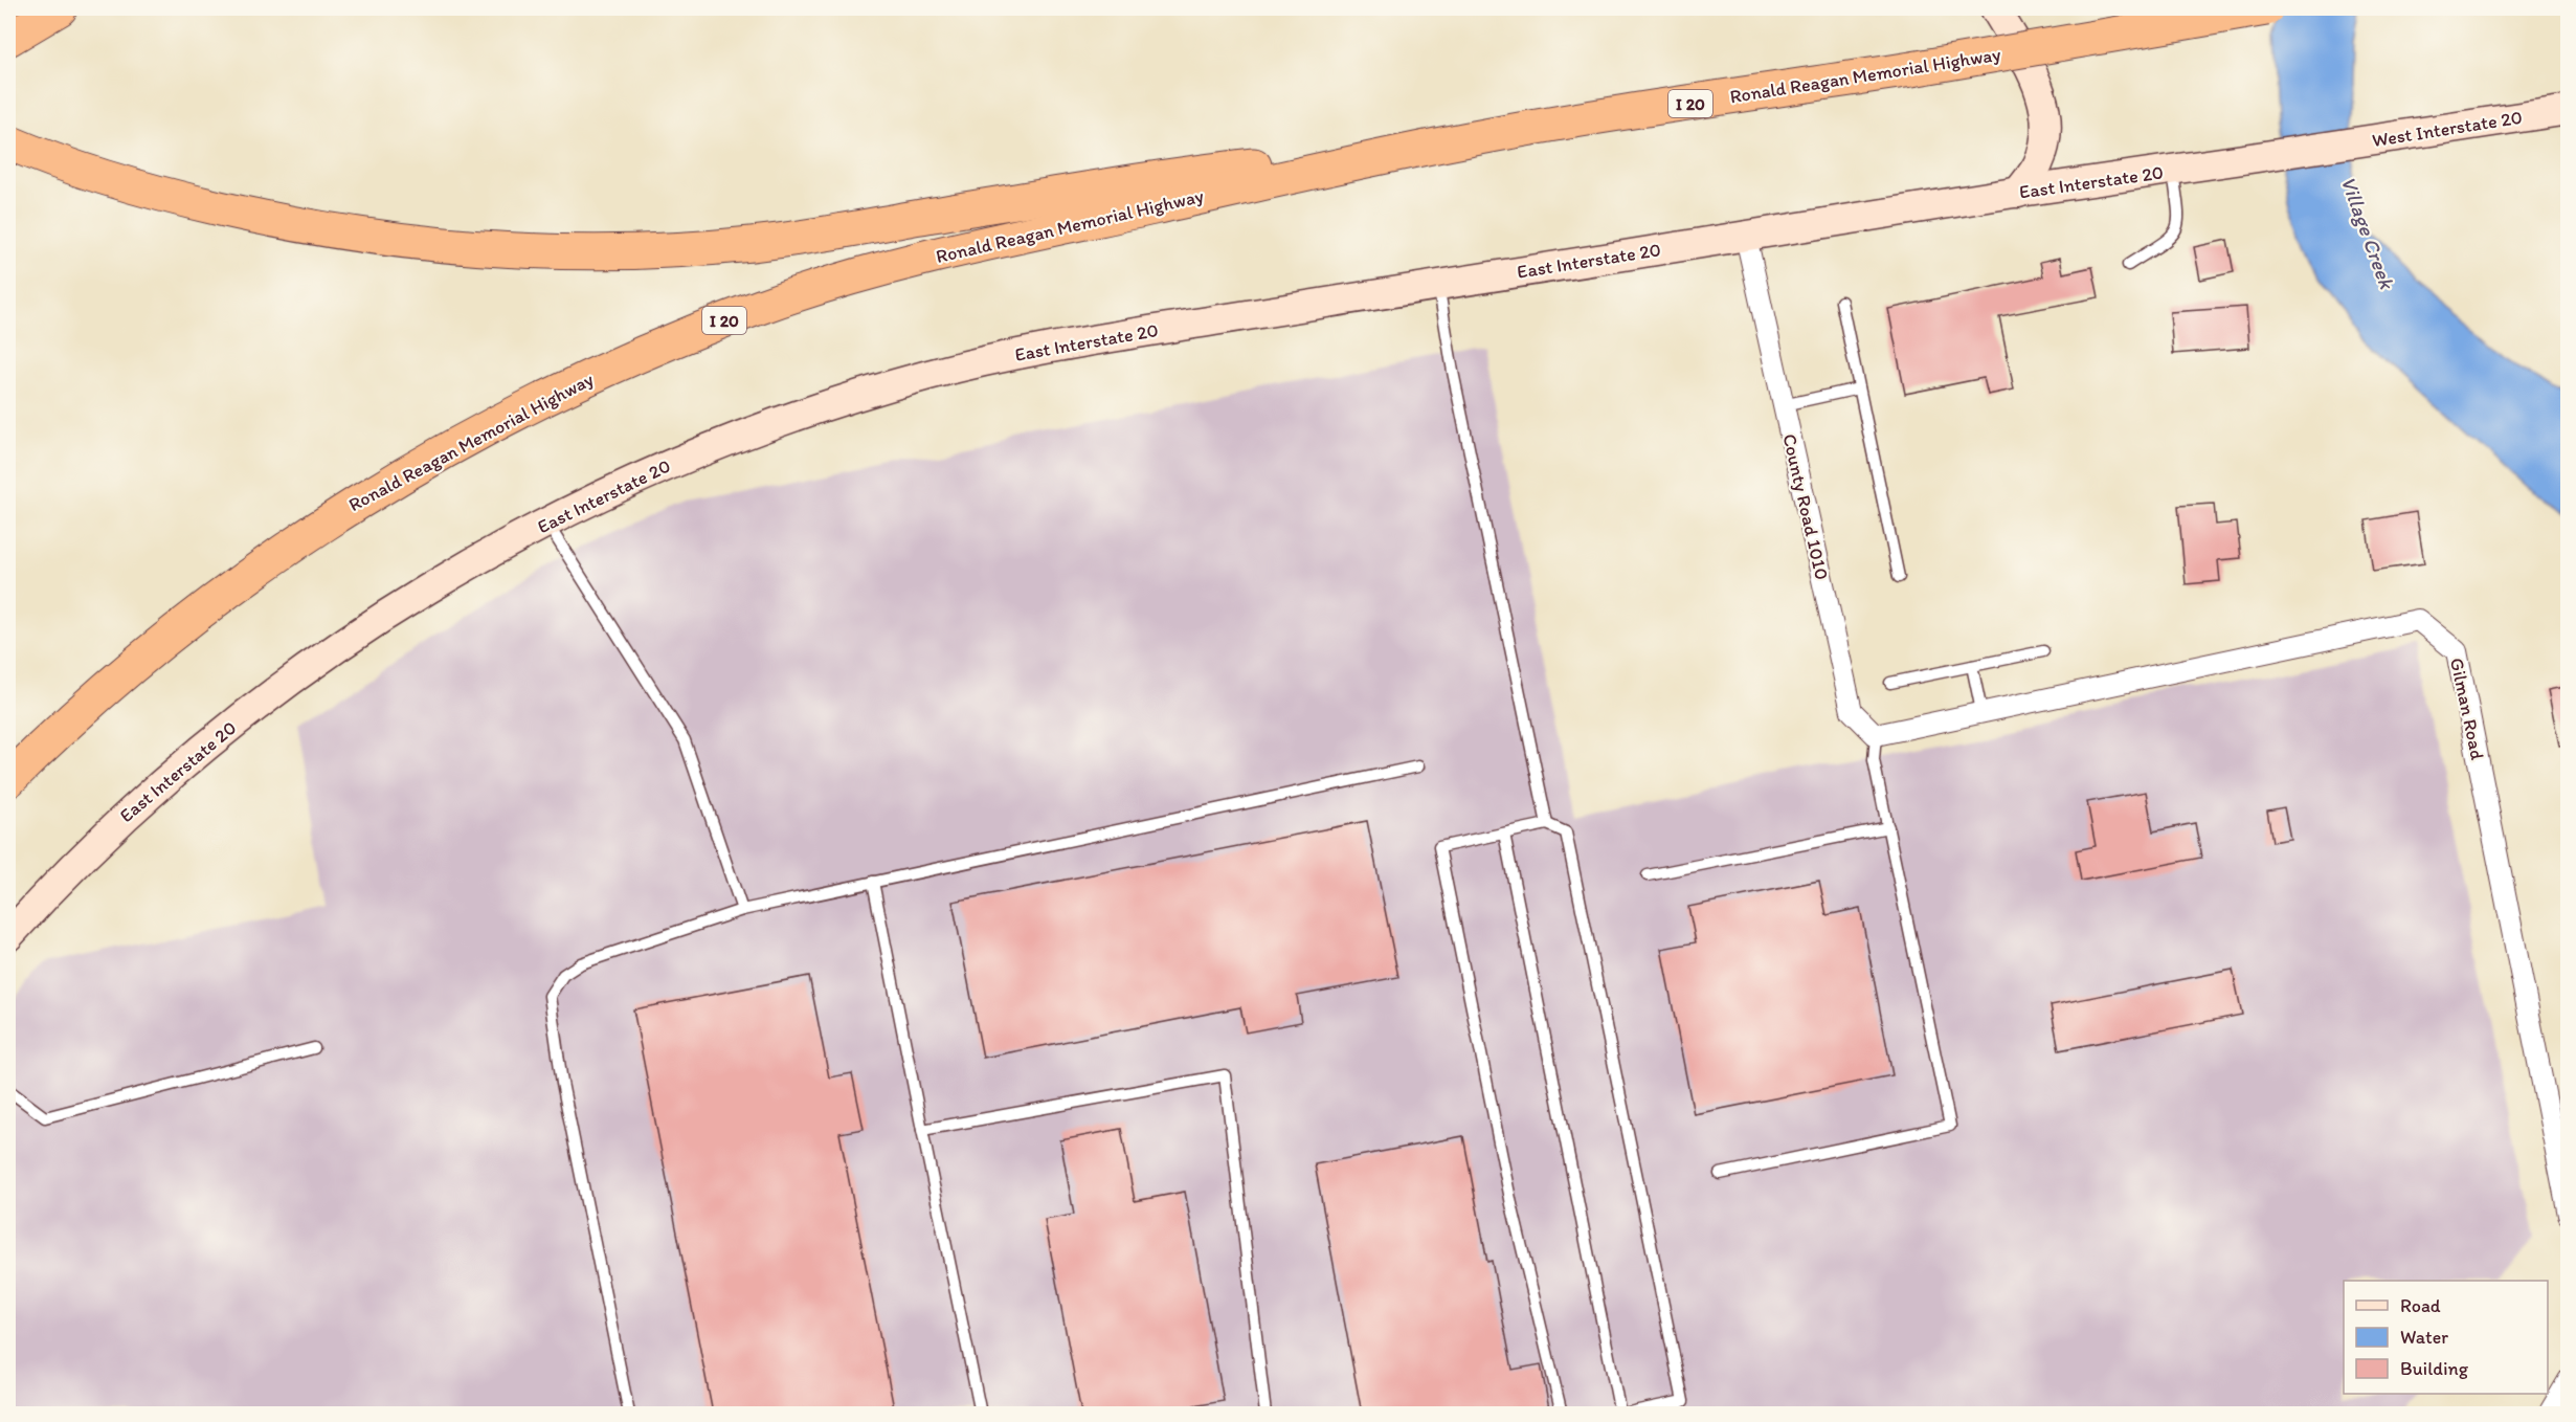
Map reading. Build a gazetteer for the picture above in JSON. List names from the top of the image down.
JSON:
{
  "streets": {
    "highway": ["Ronald Reagan Memorial Highway", "I 20"],
    "main road": ["West Interstate 20", "East Interstate 20"],
    "street": ["County Road 1010", "Gilman Road"]
  },
  "crossings": [
    ["West Interstate 20", "East Interstate 20"],
    ["East Interstate 20", "County Road 1010"],
    ["County Road 1010", "Gilman Road"]
  ],
  "water": ["Village Creek"],
  "legend": ["Road", "Water", "Building"]
}
